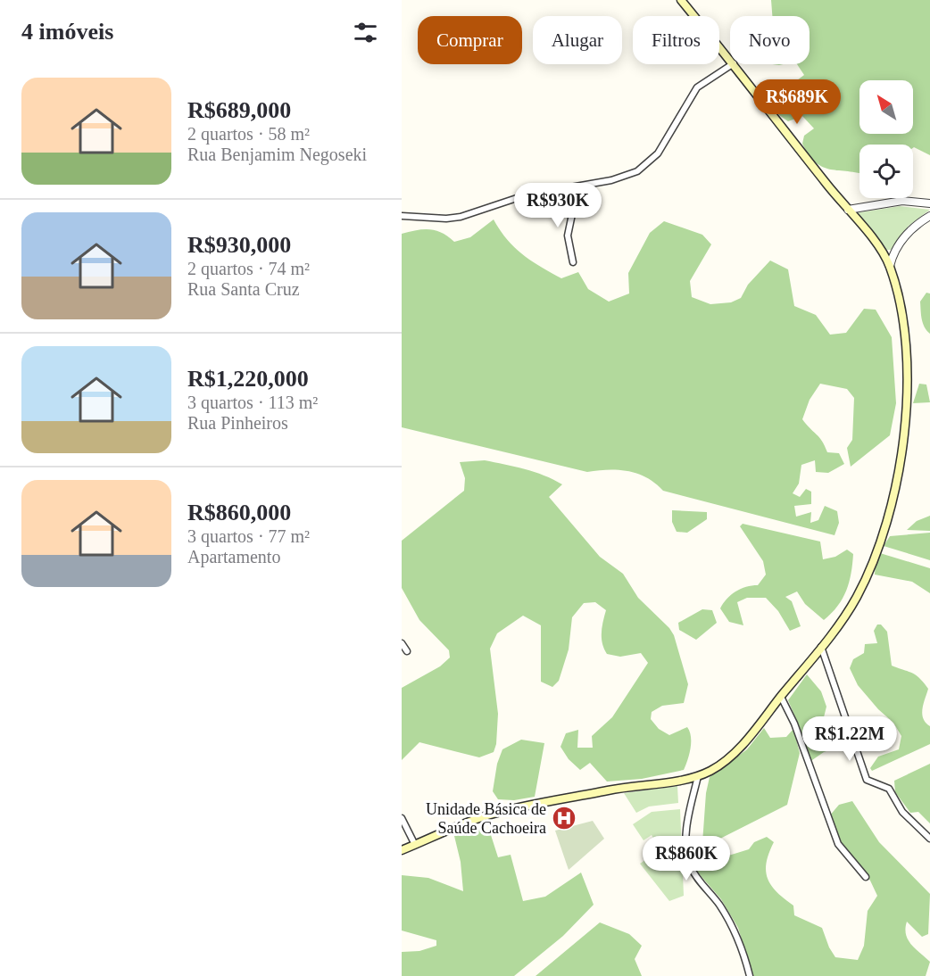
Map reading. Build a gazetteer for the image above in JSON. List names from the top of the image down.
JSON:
{
  "places": {
    "hospital": ["Unidade Básica de Saúde Cachoeira"]
  },
  "north": "top left",
  "page": {
    "heading": "4 imóveis",
    "chip": [
      "Comprar",
      "Alugar",
      "Filtros",
      "Novo"
    ],
    "list": [
      {
        "name": "R$689,000",
        "note": "2 quartos · 58 m² · Rua Benjamim Negoseki"
      },
      {
        "name": "R$930,000",
        "note": "2 quartos · 74 m² · Rua Santa Cruz"
      },
      {
        "name": "R$1,220,000",
        "note": "3 quartos · 113 m² · Rua Pinheiros"
      },
      {
        "name": "R$860,000",
        "note": "3 quartos · 77 m² · Apartamento"
      }
    ],
    "price": [
      "R$689K",
      "R$930K",
      "R$1.22M",
      "R$860K"
    ]
  }
}
